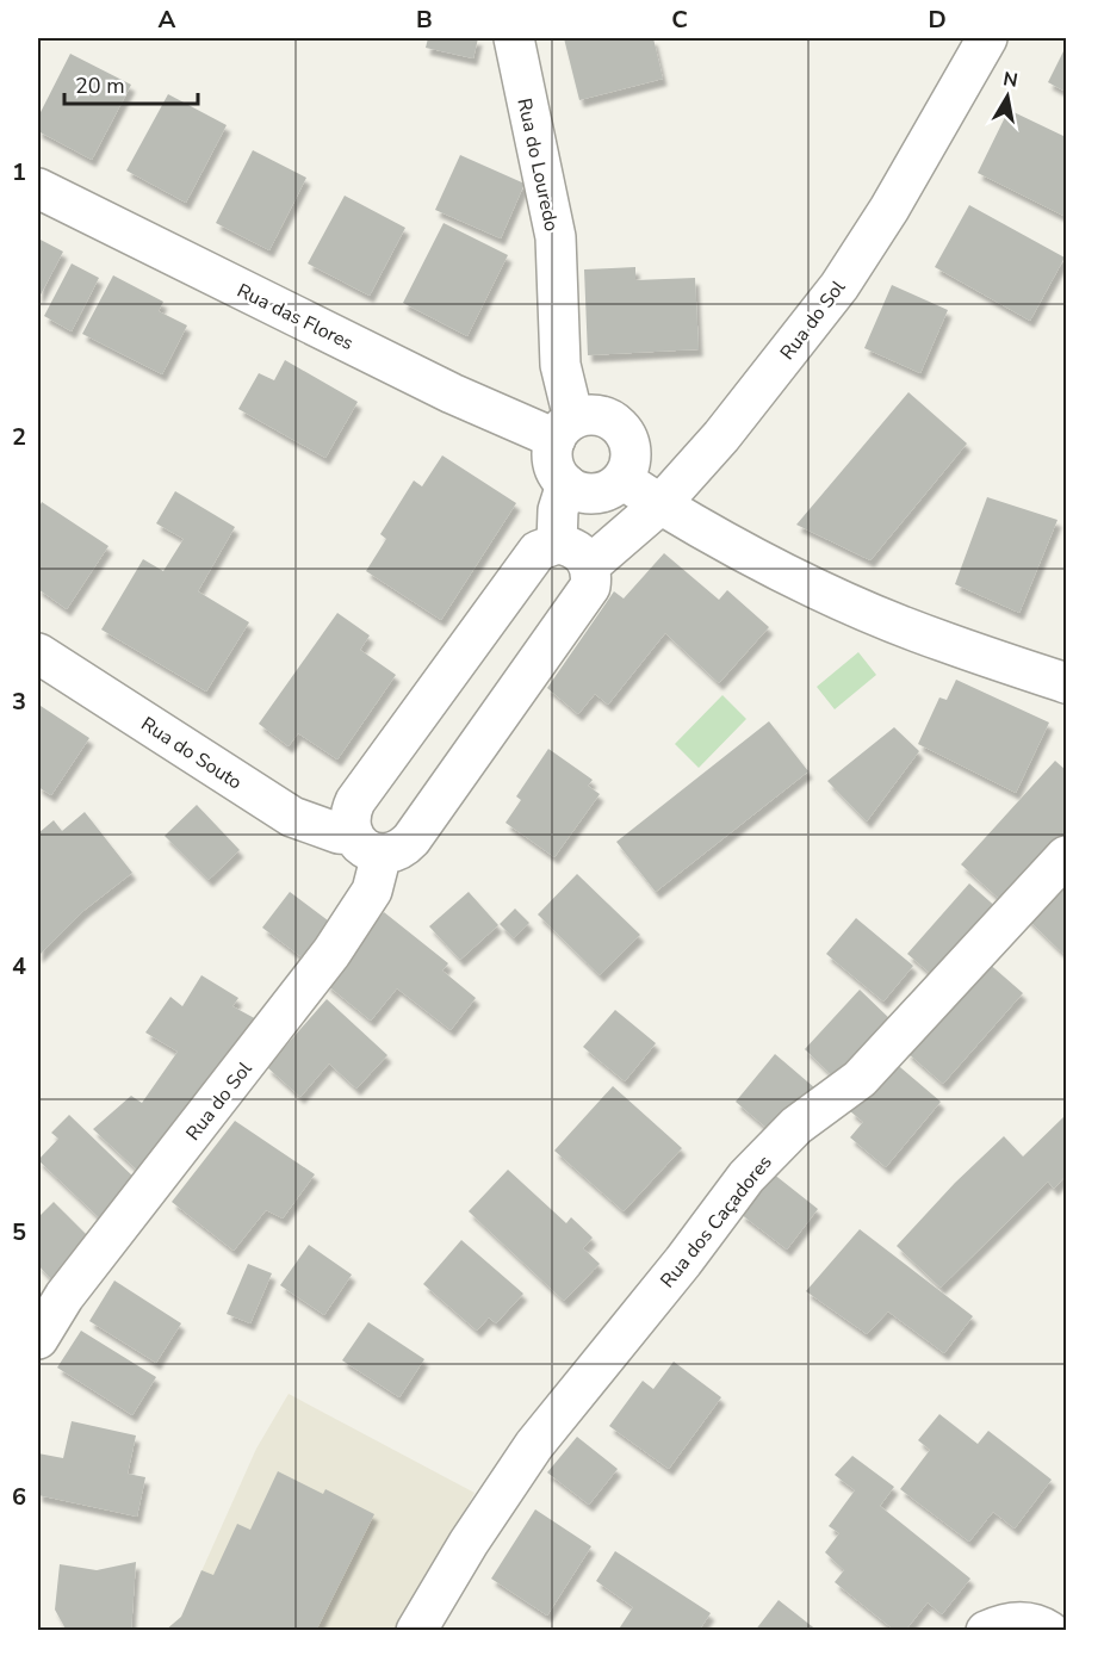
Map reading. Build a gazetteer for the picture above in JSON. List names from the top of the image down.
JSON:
{
  "streets": {
    "street": [
      "Rua do Louredo",
      "Rua das Flores",
      "Rua do Sol",
      "Rua do Souto",
      "Rua dos Caçadores"
    ]
  },
  "crossings": [
    ["Rua do Louredo", "Rua das Flores"],
    ["Rua do Sol", "Rua do Souto"]
  ],
  "scale_bar": "20 m",
  "north": "top",
  "grid": {
    "columns": [
      "A",
      "B",
      "C",
      "D"
    ],
    "rows": [
      "1",
      "2",
      "3",
      "4",
      "5",
      "6"
    ]
  }
}
